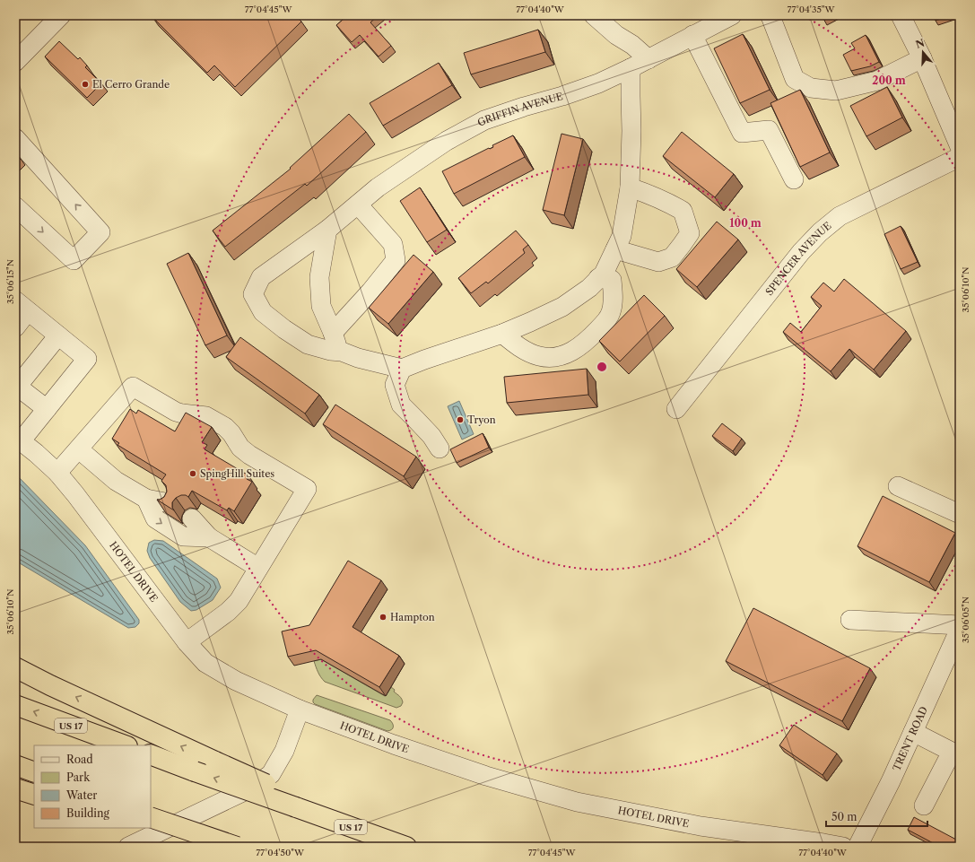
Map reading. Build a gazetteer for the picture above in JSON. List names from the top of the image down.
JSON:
{
  "streets": {
    "highway": ["US 17"],
    "street": [
      "GRIFFIN AVENUE",
      "SPENCER AVENUE",
      "HOTEL DRIVE",
      "TRENT ROAD"
    ]
  },
  "places": [
    "El Cerro Grande",
    "Tryon",
    "SpingHill Suites",
    "Hampton"
  ],
  "legend": [
    "Road",
    "Park",
    "Water",
    "Building"
  ],
  "scale_bar": "50 m",
  "north": "top",
  "coordinates": [
    "77°04'45\"W",
    "77°04'40\"W",
    "77°04'35\"W",
    "35°06'15\"N",
    "35°06'10\"N",
    "35°06'05\"N",
    "77°04'50\"W"
  ],
  "rings": ["200 m", "100 m"]
}
